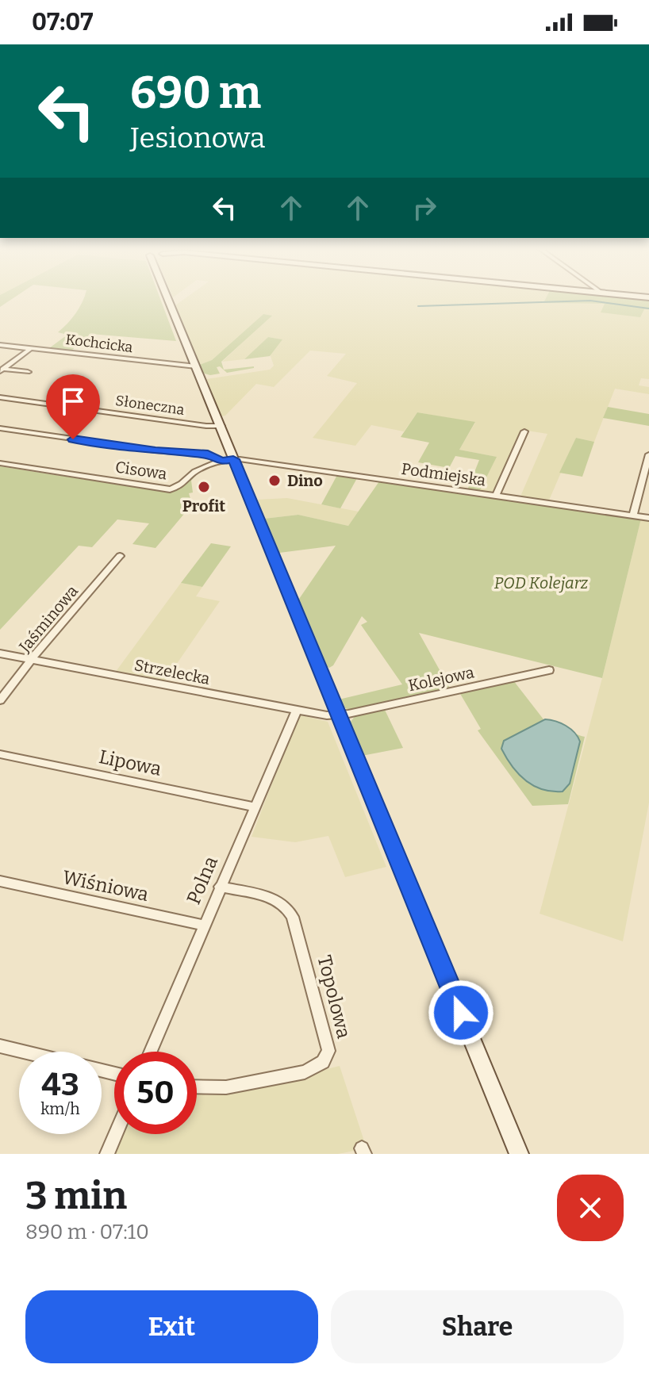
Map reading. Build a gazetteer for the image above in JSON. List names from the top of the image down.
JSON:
{
  "streets": {
    "street": [
      "Kochcicka",
      "Słoneczna",
      "Cisowa",
      "Podmiejska",
      "Jaśminowa",
      "Strzelecka",
      "Kolejowa",
      "Lipowa",
      "Polna",
      "Wiśniowa",
      "Topolowa"
    ]
  },
  "crossings": [
    ["Cisowa", "Podmiejska"],
    ["Jaśminowa", "Strzelecka"],
    ["Strzelecka", "Kolejowa"],
    ["Strzelecka", "Polna"],
    ["Lipowa", "Polna"],
    ["Polna", "Wiśniowa"],
    ["Polna", "Topolowa"]
  ],
  "parks": ["POD Kolejarz"],
  "places": ["Dino", "Profit"],
  "page": {
    "status": "07:07",
    "turn": ["690 m", "Jesionowa"],
    "speed": "43 km/h",
    "limit": "50",
    "heading": ["3 min", "890 m · 07:10"],
    "buttons": ["Exit", "Share"]
  }
}
